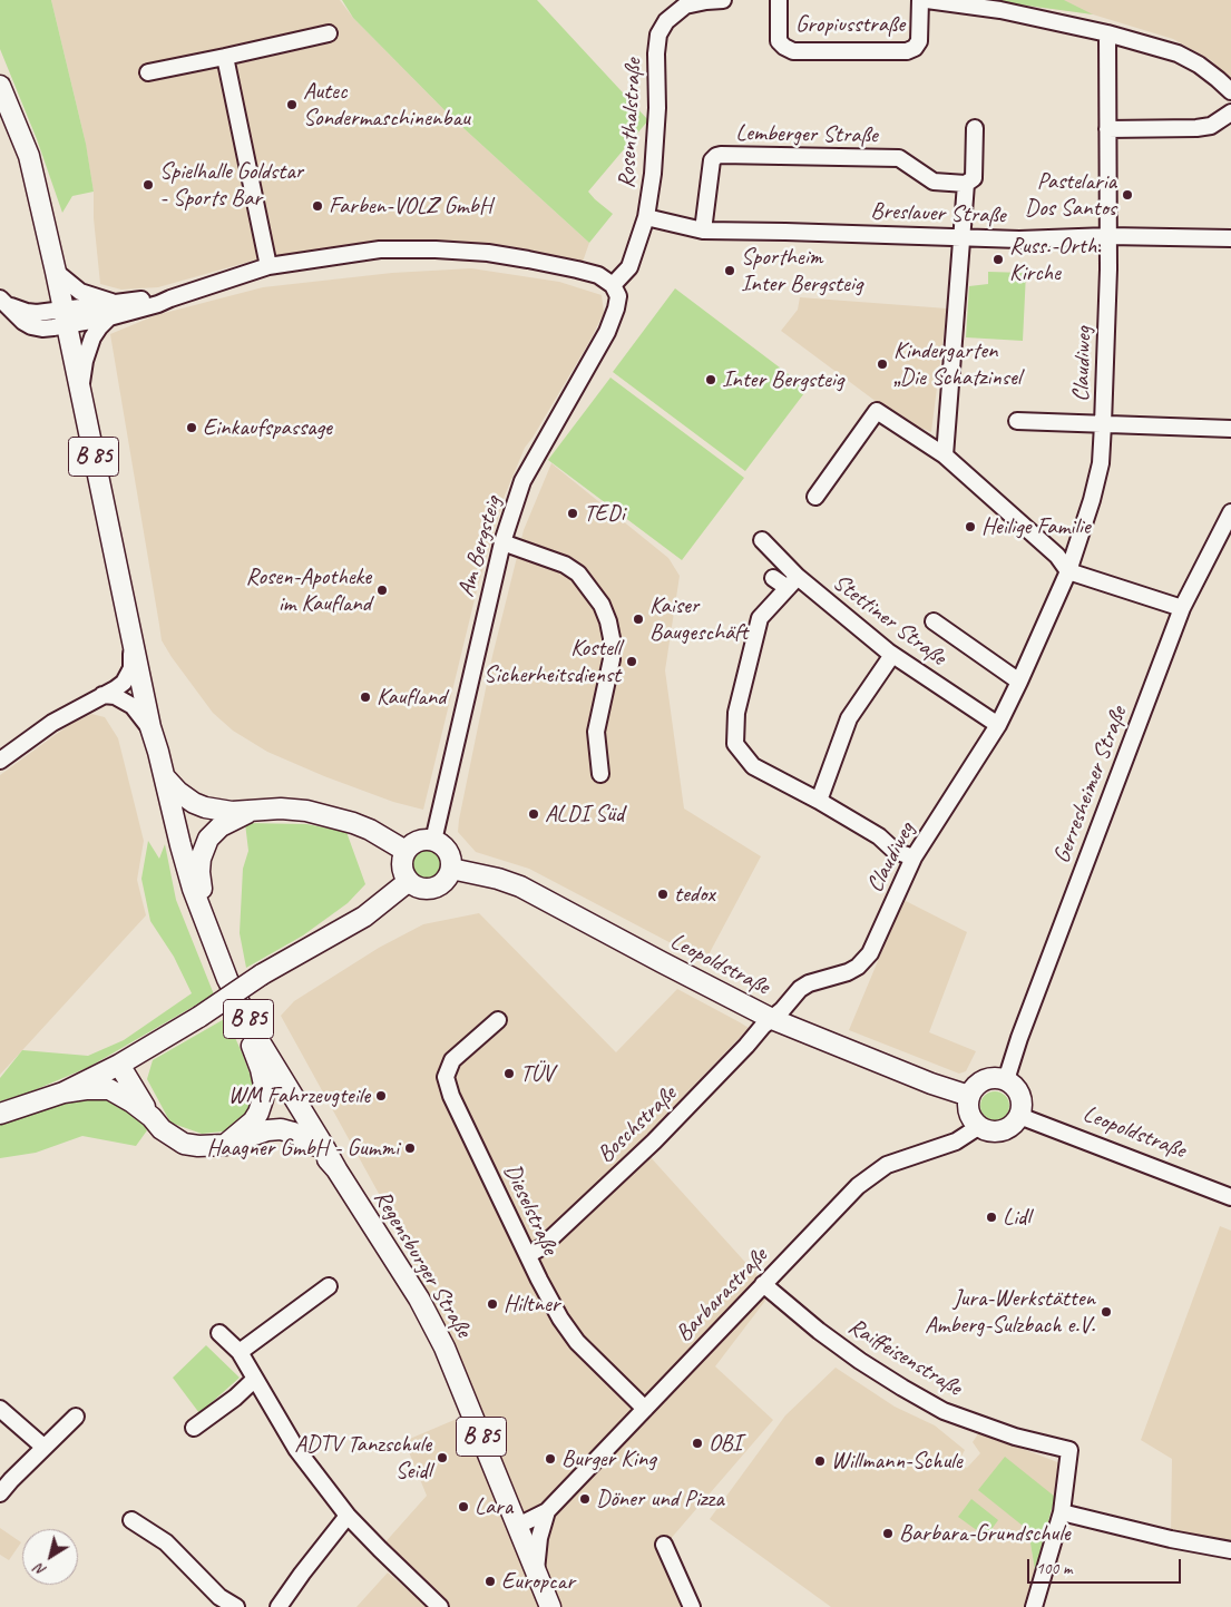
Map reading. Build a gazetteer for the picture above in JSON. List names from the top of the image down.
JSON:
{
  "streets": {
    "main road": ["B 85", "Leopoldstraße", "Regensburger Straße"],
    "street": [
      "Gropiusstraße",
      "Rosenthalstraße",
      "Lemberger Straße",
      "Breslauer Straße",
      "Claudiweg",
      "Am Bergsteig",
      "Stettiner Straße",
      "Gerresheimer Straße",
      "Boschstraße",
      "Dieselstraße",
      "Barbarastraße",
      "Raiffeisenstraße"
    ]
  },
  "crossings": [
    ["Rosenthalstraße", "Breslauer Straße"],
    ["Rosenthalstraße", "Am Bergsteig"],
    ["Lemberger Straße", "Breslauer Straße"],
    ["Breslauer Straße", "Claudiweg"],
    ["Claudiweg", "Stettiner Straße"],
    ["Claudiweg", "Leopoldstraße"],
    ["Claudiweg", "Boschstraße"],
    ["B 85", "Regensburger Straße"],
    ["Am Bergsteig", "Leopoldstraße"],
    ["Gerresheimer Straße", "Leopoldstraße"],
    ["Gerresheimer Straße", "Barbarastraße"],
    ["Leopoldstraße", "Boschstraße"],
    ["Leopoldstraße", "Barbarastraße"],
    ["Boschstraße", "Dieselstraße"],
    ["Dieselstraße", "Barbarastraße"],
    ["Regensburger Straße", "Barbarastraße"],
    ["Barbarastraße", "Raiffeisenstraße"]
  ],
  "places": [
    "Autec Sondermaschinenbau",
    "Spielhalle Goldstar - Sports Bar",
    "Pastelaria Dos Santos",
    "Farben-VOLZ GmbH",
    "Russ.-Orth. Kirche",
    "Sportheim Inter Bergsteig",
    "Kindergarten „Die Schatzinsel",
    "Inter Bergsteig",
    "Einkaufspassage",
    "TEDi",
    "Heilige Familie",
    "Rosen-Apotheke im Kaufland",
    "Kaiser Baugeschäft",
    "Kostell Sicherheitsdienst",
    "Kaufland",
    "ALDI Süd",
    "tedox",
    "TÜV",
    "WM Fahrzeugteile",
    "Haagner GmbH - Gummi",
    "Lidl",
    "Hiltner",
    "Jura-Werkstätten Amberg-Sulzbach e.V.",
    "OBI",
    "ADTV Tanzschule Seidl",
    "Burger King",
    "Willmann-Schule",
    "Döner und Pizza",
    "Lara",
    "Barbara-Grundschule",
    "Europcar"
  ],
  "scale_bar": "100 m",
  "north": "bottom left"
}
